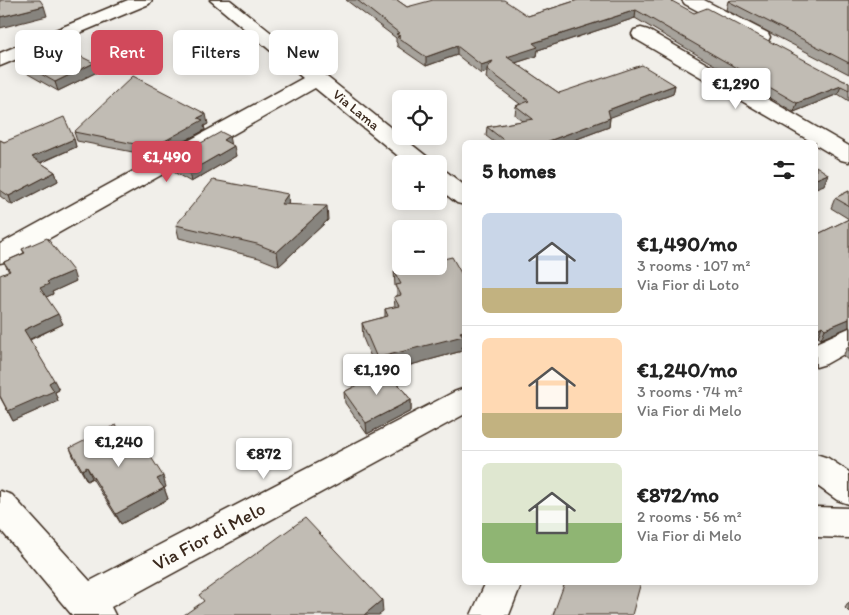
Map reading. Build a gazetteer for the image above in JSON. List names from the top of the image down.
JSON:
{
  "streets": {
    "street": ["Via Lama", "Via Fior di Melo"]
  },
  "page": {
    "chip": [
      "Buy",
      "Rent",
      "Filters",
      "New"
    ],
    "price": [
      "€1,290",
      "€1,490",
      "€1,190",
      "€1,240",
      "€872"
    ],
    "map_buttons": ["+", "−"],
    "heading": "5 homes",
    "list": [
      {
        "name": "€1,490/mo",
        "note": "3 rooms · 107 m² · Via Fior di Loto"
      },
      {
        "name": "€1,240/mo",
        "note": "3 rooms · 74 m² · Via Fior di Melo"
      },
      {
        "name": "€872/mo",
        "note": "2 rooms · 56 m² · Via Fior di Melo"
      }
    ]
  }
}
